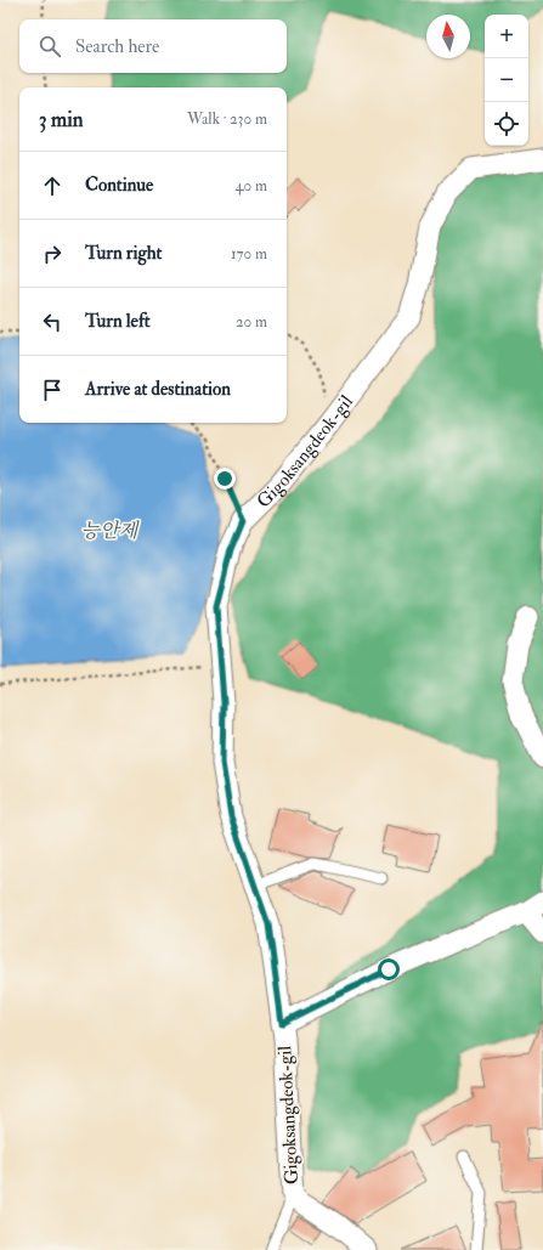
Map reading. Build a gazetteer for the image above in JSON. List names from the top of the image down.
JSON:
{
  "streets": {
    "street": ["Gigoksangdeok-gil"]
  },
  "water": ["능안제"],
  "north": "top",
  "page": {
    "map_buttons": ["+", "−"],
    "search": "Search here",
    "heading": ["3 min", "Walk · 230 m"],
    "list": [
      ["Continue", "40 m"],
      ["Turn right", "170 m"],
      ["Turn left", "20 m"],
      "Arrive at destination"
    ]
  }
}
